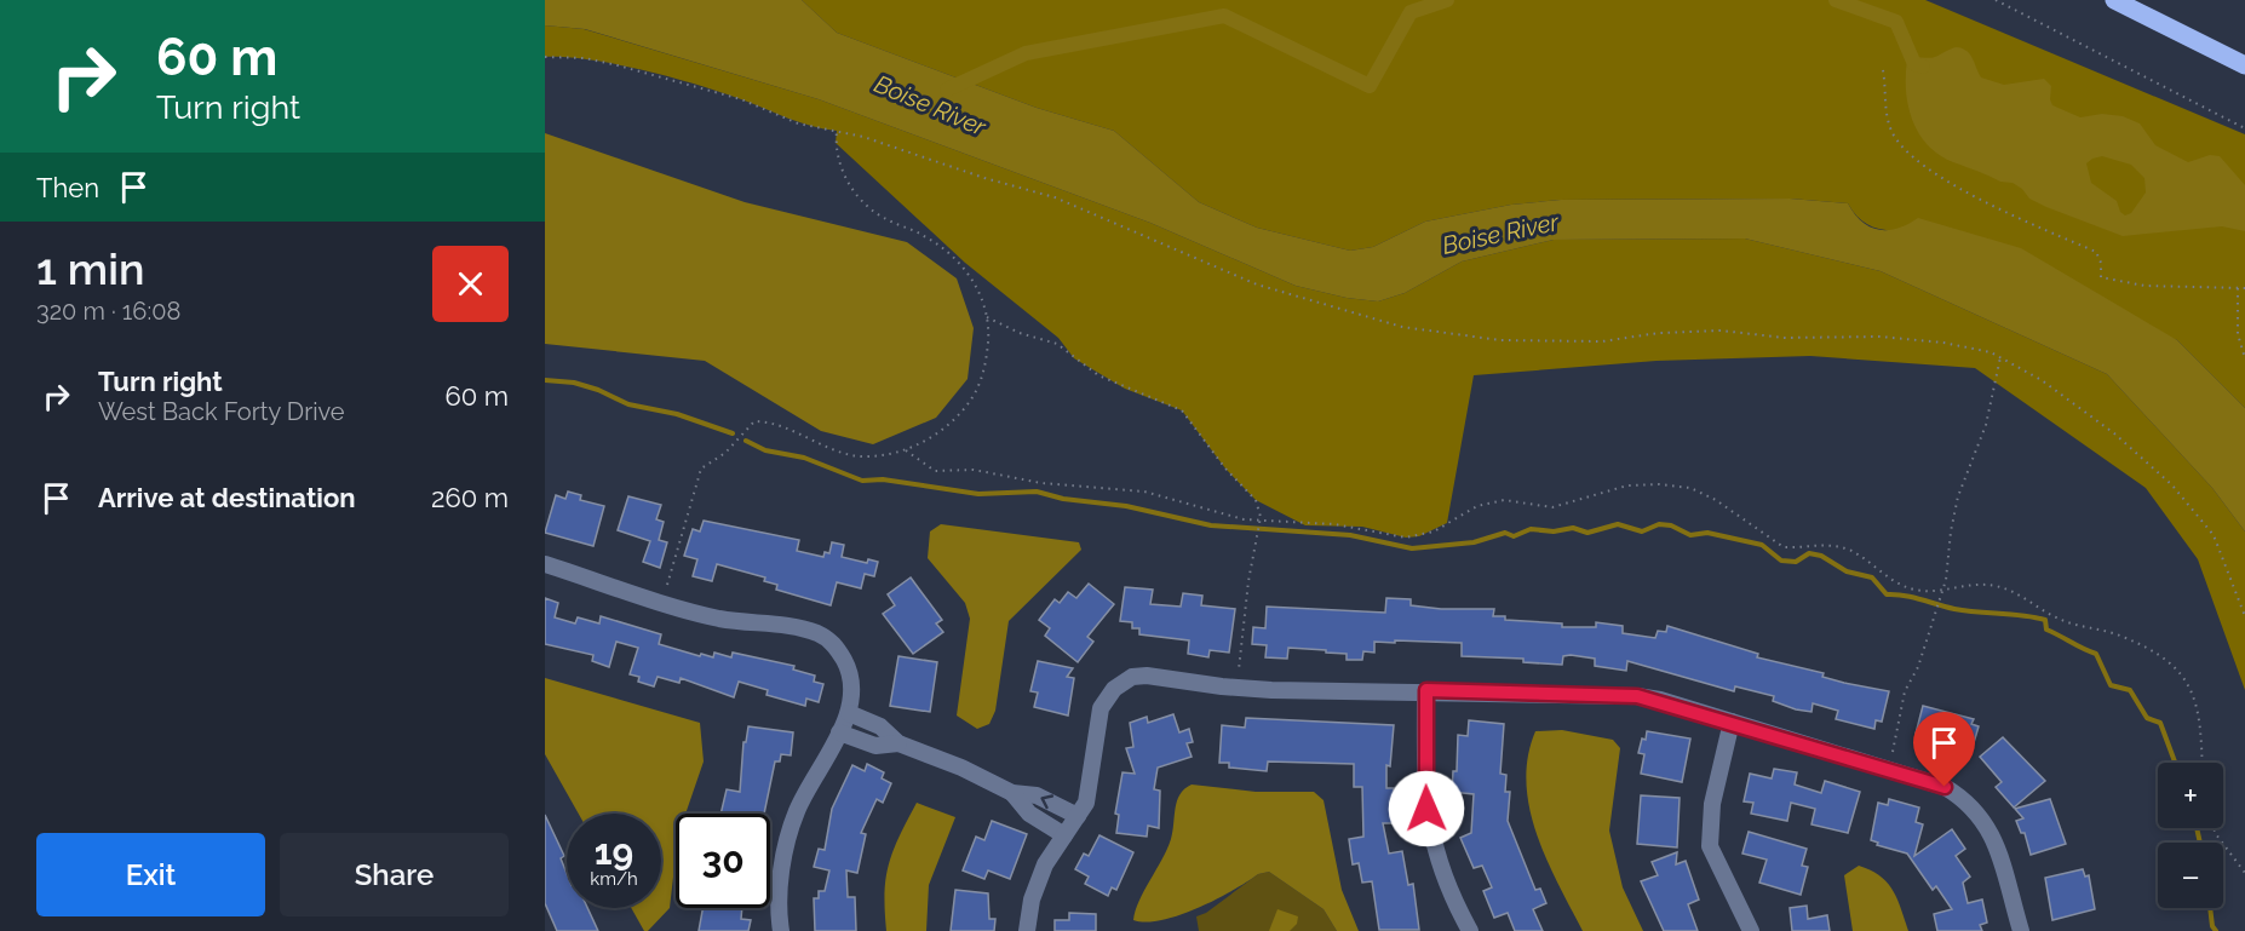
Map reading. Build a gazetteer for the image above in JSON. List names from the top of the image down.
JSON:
{
  "water": ["Boise River"],
  "page": {
    "turn": ["60 m", "Turn right"],
    "then": "Then",
    "heading": ["1 min", "320 m · 16:08"],
    "list": [
      {
        "name": "Turn right",
        "note": "West Back Forty Drive",
        "value": "60 m"
      },
      {
        "name": "Arrive at destination",
        "value": "260 m"
      }
    ],
    "map_buttons": ["+", "−"],
    "speed": "19 km/h",
    "limit": "30",
    "buttons": ["Exit", "Share"]
  }
}
